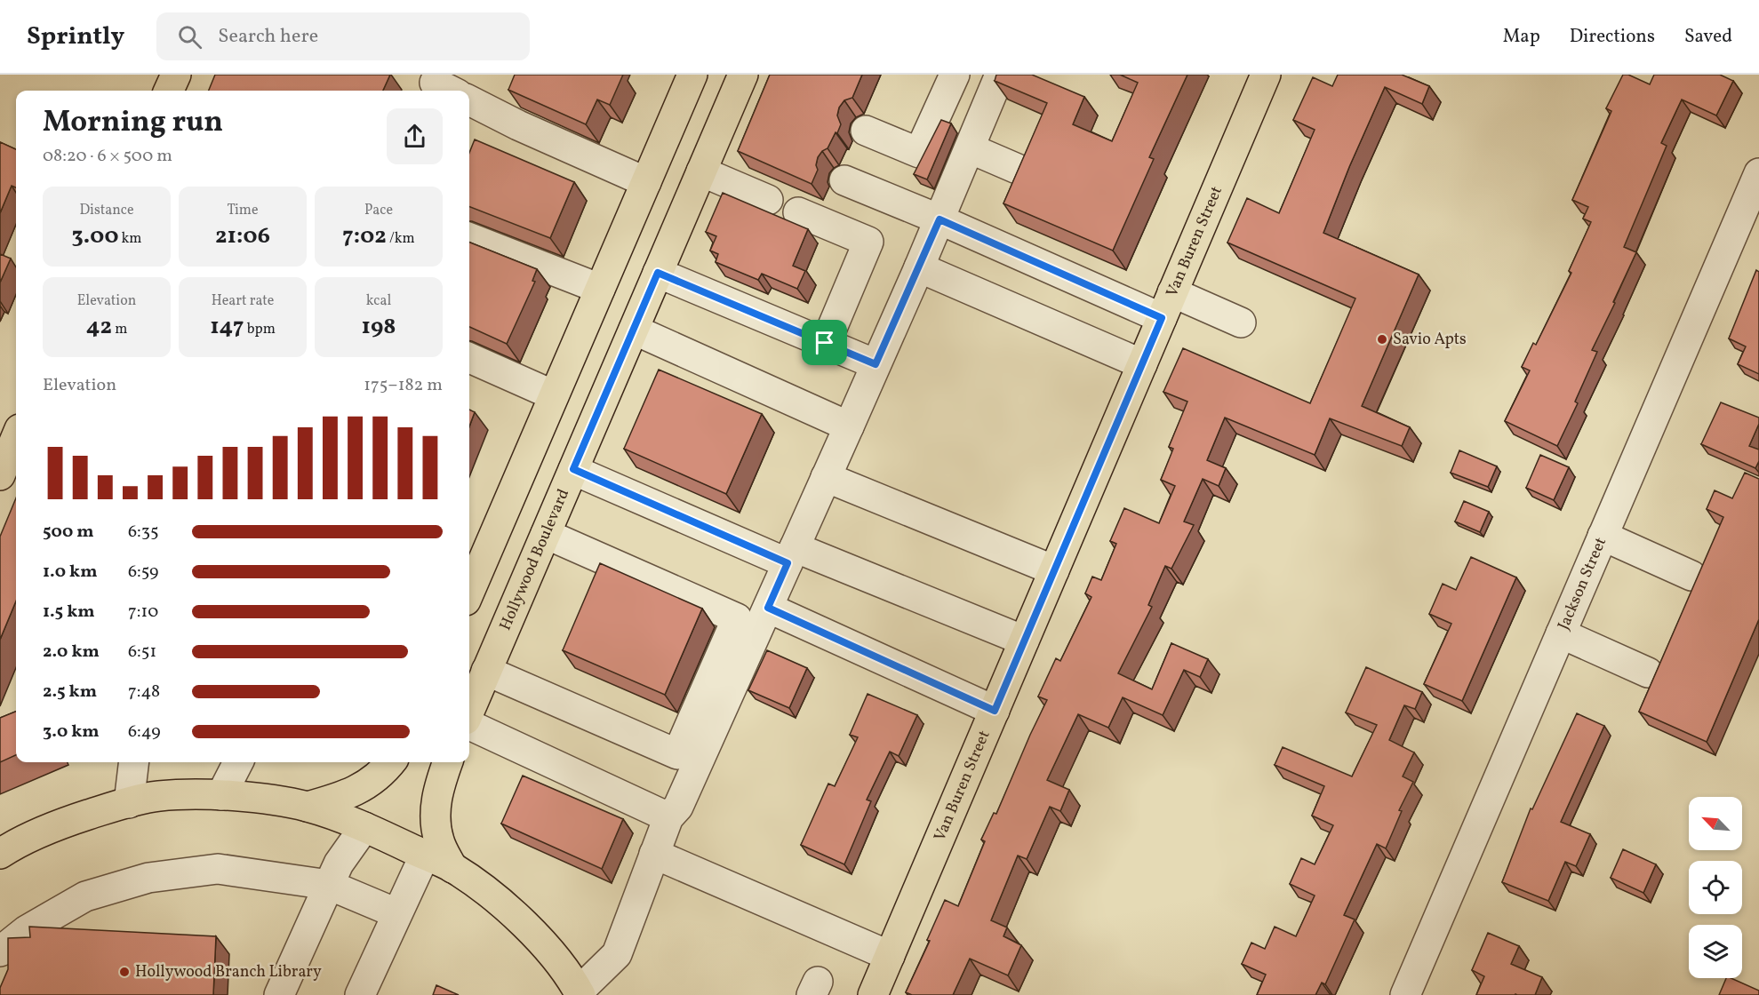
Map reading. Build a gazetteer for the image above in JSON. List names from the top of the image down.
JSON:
{
  "streets": {
    "main road": ["Van Buren Street", "Hollywood Boulevard"],
    "street": ["Jackson Street"]
  },
  "places": ["Savio Apts", "Hollywood Branch Library"],
  "north": "top left",
  "page": {
    "header": "Sprintly",
    "search": "Search here",
    "nav": ["Map", "Directions", "Saved"],
    "heading": ["Morning run", "08:20 · 6 × 500 m"],
    "stats": [
      ["Distance", "3.00 km"],
      ["Time", "21:06"],
      ["Pace", "7:02 /km"],
      ["Elevation", "42 m"],
      ["Heart rate", "147 bpm"],
      ["kcal", "198"]
    ],
    "chart": ["Elevation", "175–182 m"],
    "list": [
      {
        "name": "500 m",
        "note": "6:35"
      },
      {
        "name": "1.0 km",
        "note": "6:59"
      },
      {
        "name": "1.5 km",
        "note": "7:10"
      },
      {
        "name": "2.0 km",
        "note": "6:51"
      },
      {
        "name": "2.5 km",
        "note": "7:48"
      },
      {
        "name": "3.0 km",
        "note": "6:49"
      }
    ]
  }
}
